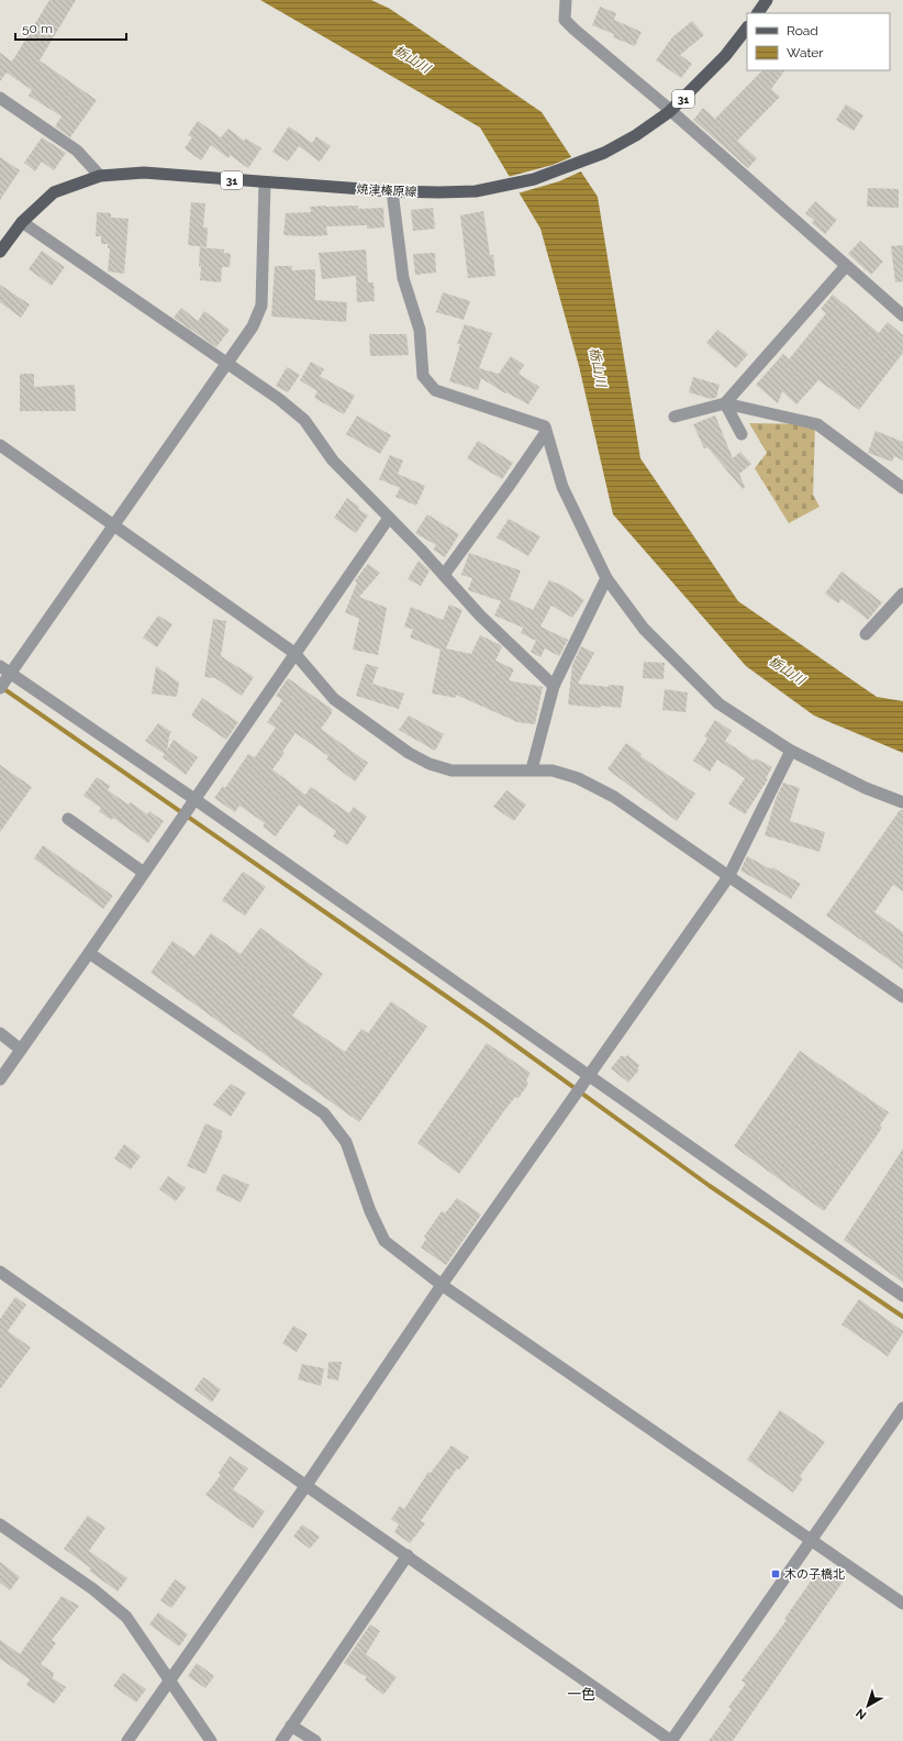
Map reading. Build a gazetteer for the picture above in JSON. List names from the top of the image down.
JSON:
{
  "streets": {
    "main road": ["31", "焼津榛原線"]
  },
  "districts": ["一色"],
  "water": ["栃山川"],
  "places": {
    "transit": ["木の子橋北"]
  },
  "legend": ["Road", "Water"],
  "scale_bar": "50 m",
  "north": "bottom left"
}
